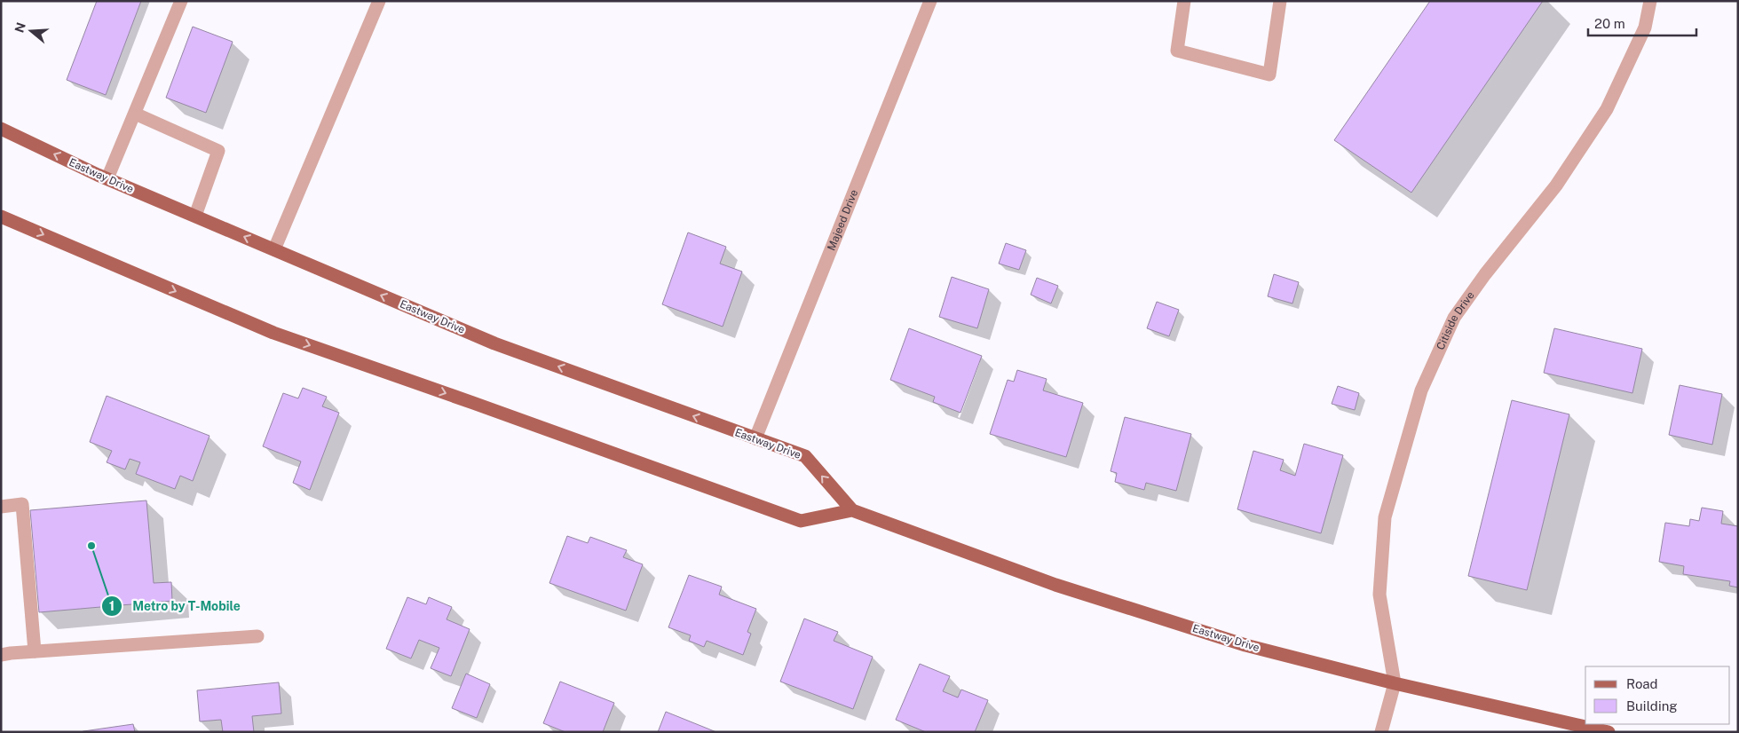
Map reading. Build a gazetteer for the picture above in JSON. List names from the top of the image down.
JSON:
{
  "streets": {
    "main road": ["Eastway Drive"],
    "street": ["Majeed Drive", "Citiside Drive"]
  },
  "crossings": [
    ["Eastway Drive", "Majeed Drive"],
    ["Eastway Drive", "Citiside Drive"]
  ],
  "places": ["Metro by T-Mobile"],
  "legend": ["Road", "Building"],
  "scale_bar": "20 m",
  "north": "left"
}
